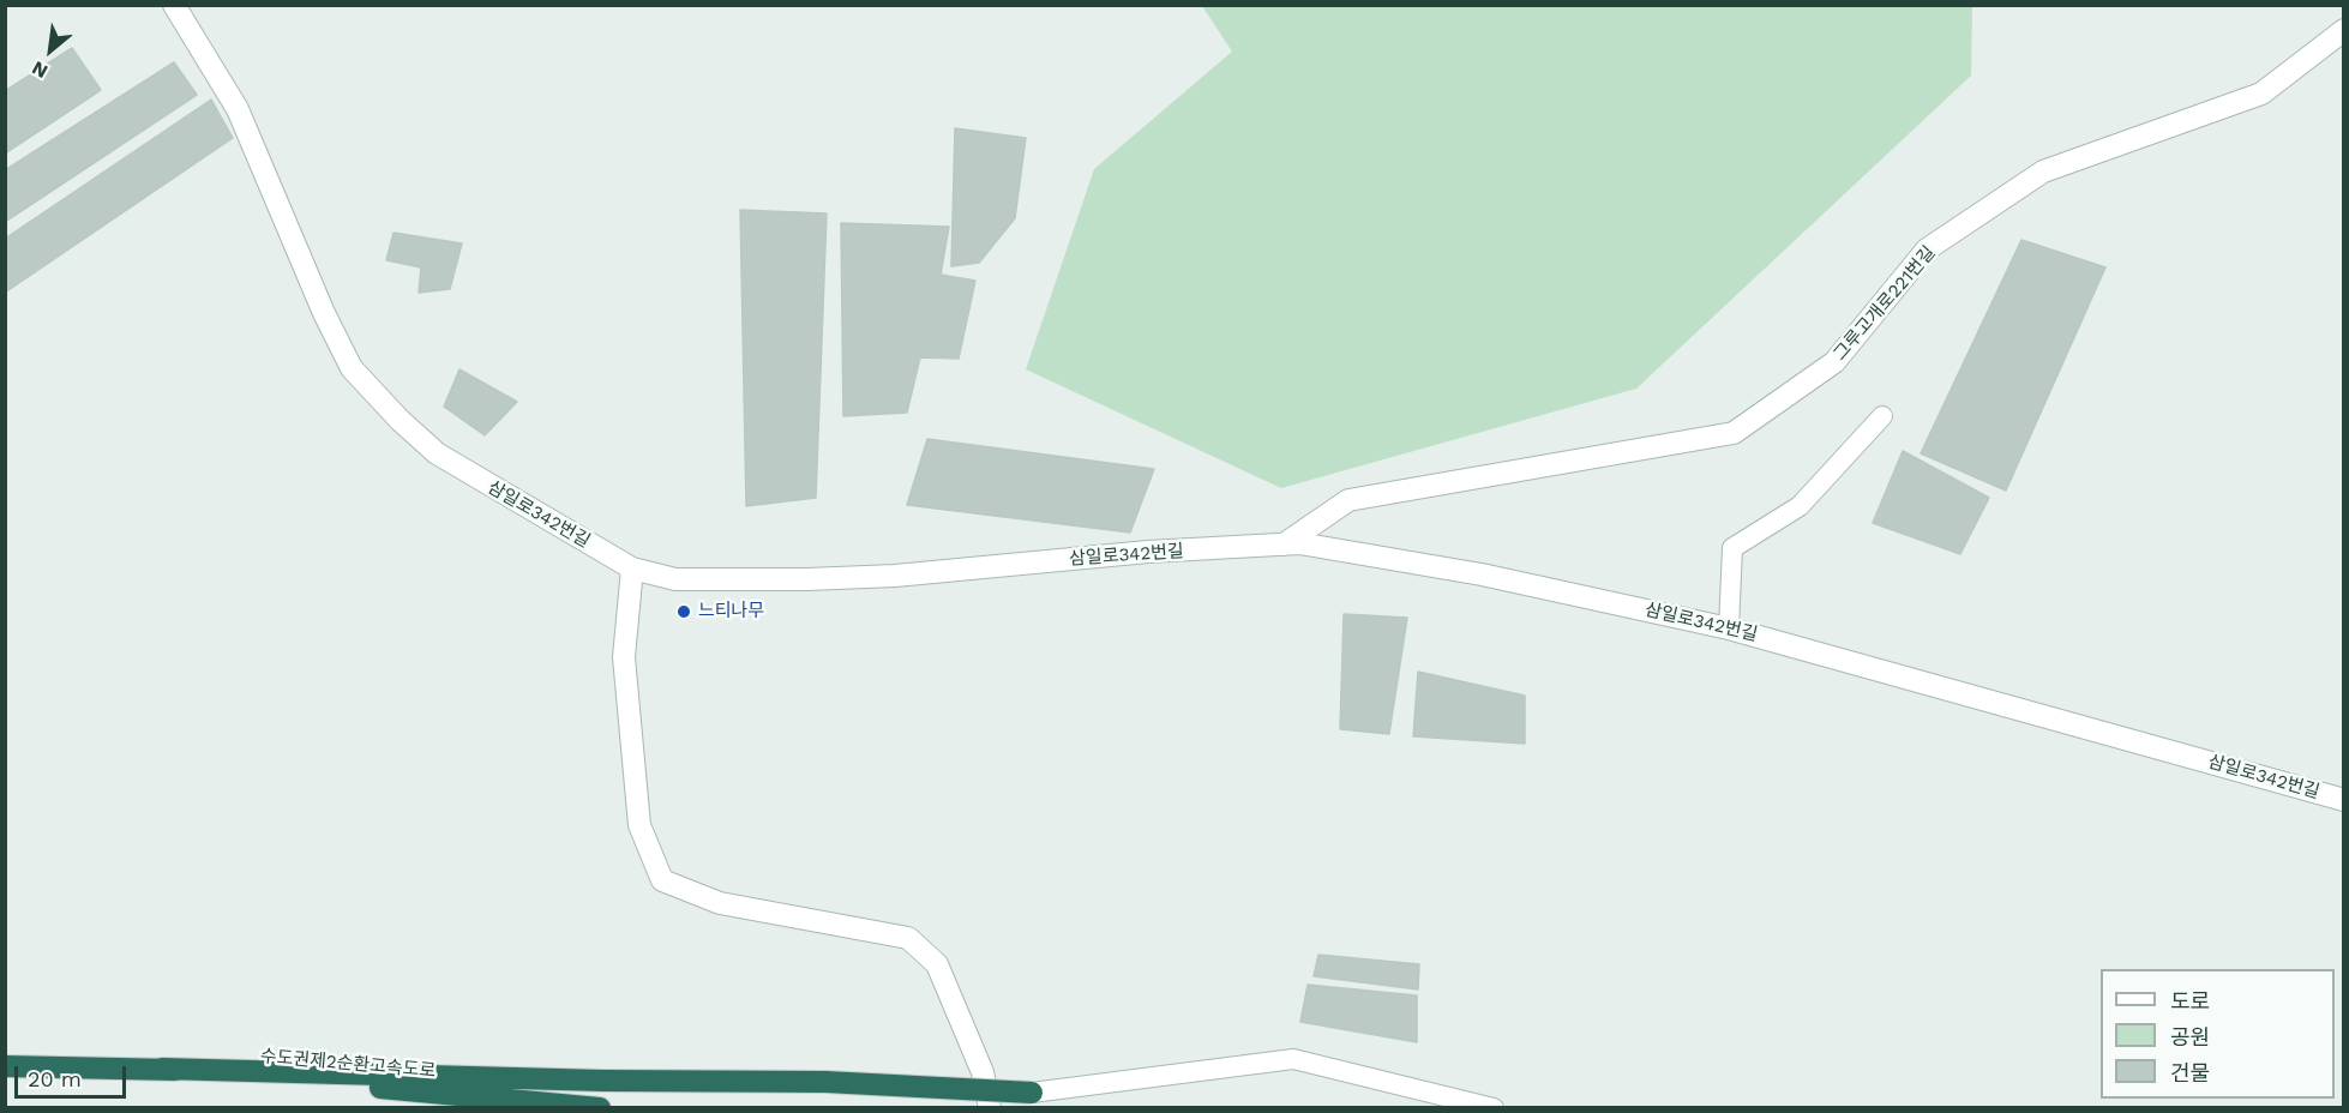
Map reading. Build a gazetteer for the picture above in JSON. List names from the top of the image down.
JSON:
{
  "streets": {
    "highway": ["수도권제2순환고속도로"],
    "street": ["그루고개로221번길", "삼일로342번길"]
  },
  "crossings": [
    ["그루고개로221번길", "삼일로342번길"]
  ],
  "places": ["느티나무"],
  "legend": ["도로", "공원", "건물"],
  "scale_bar": "20 m",
  "north": "bottom left"
}
